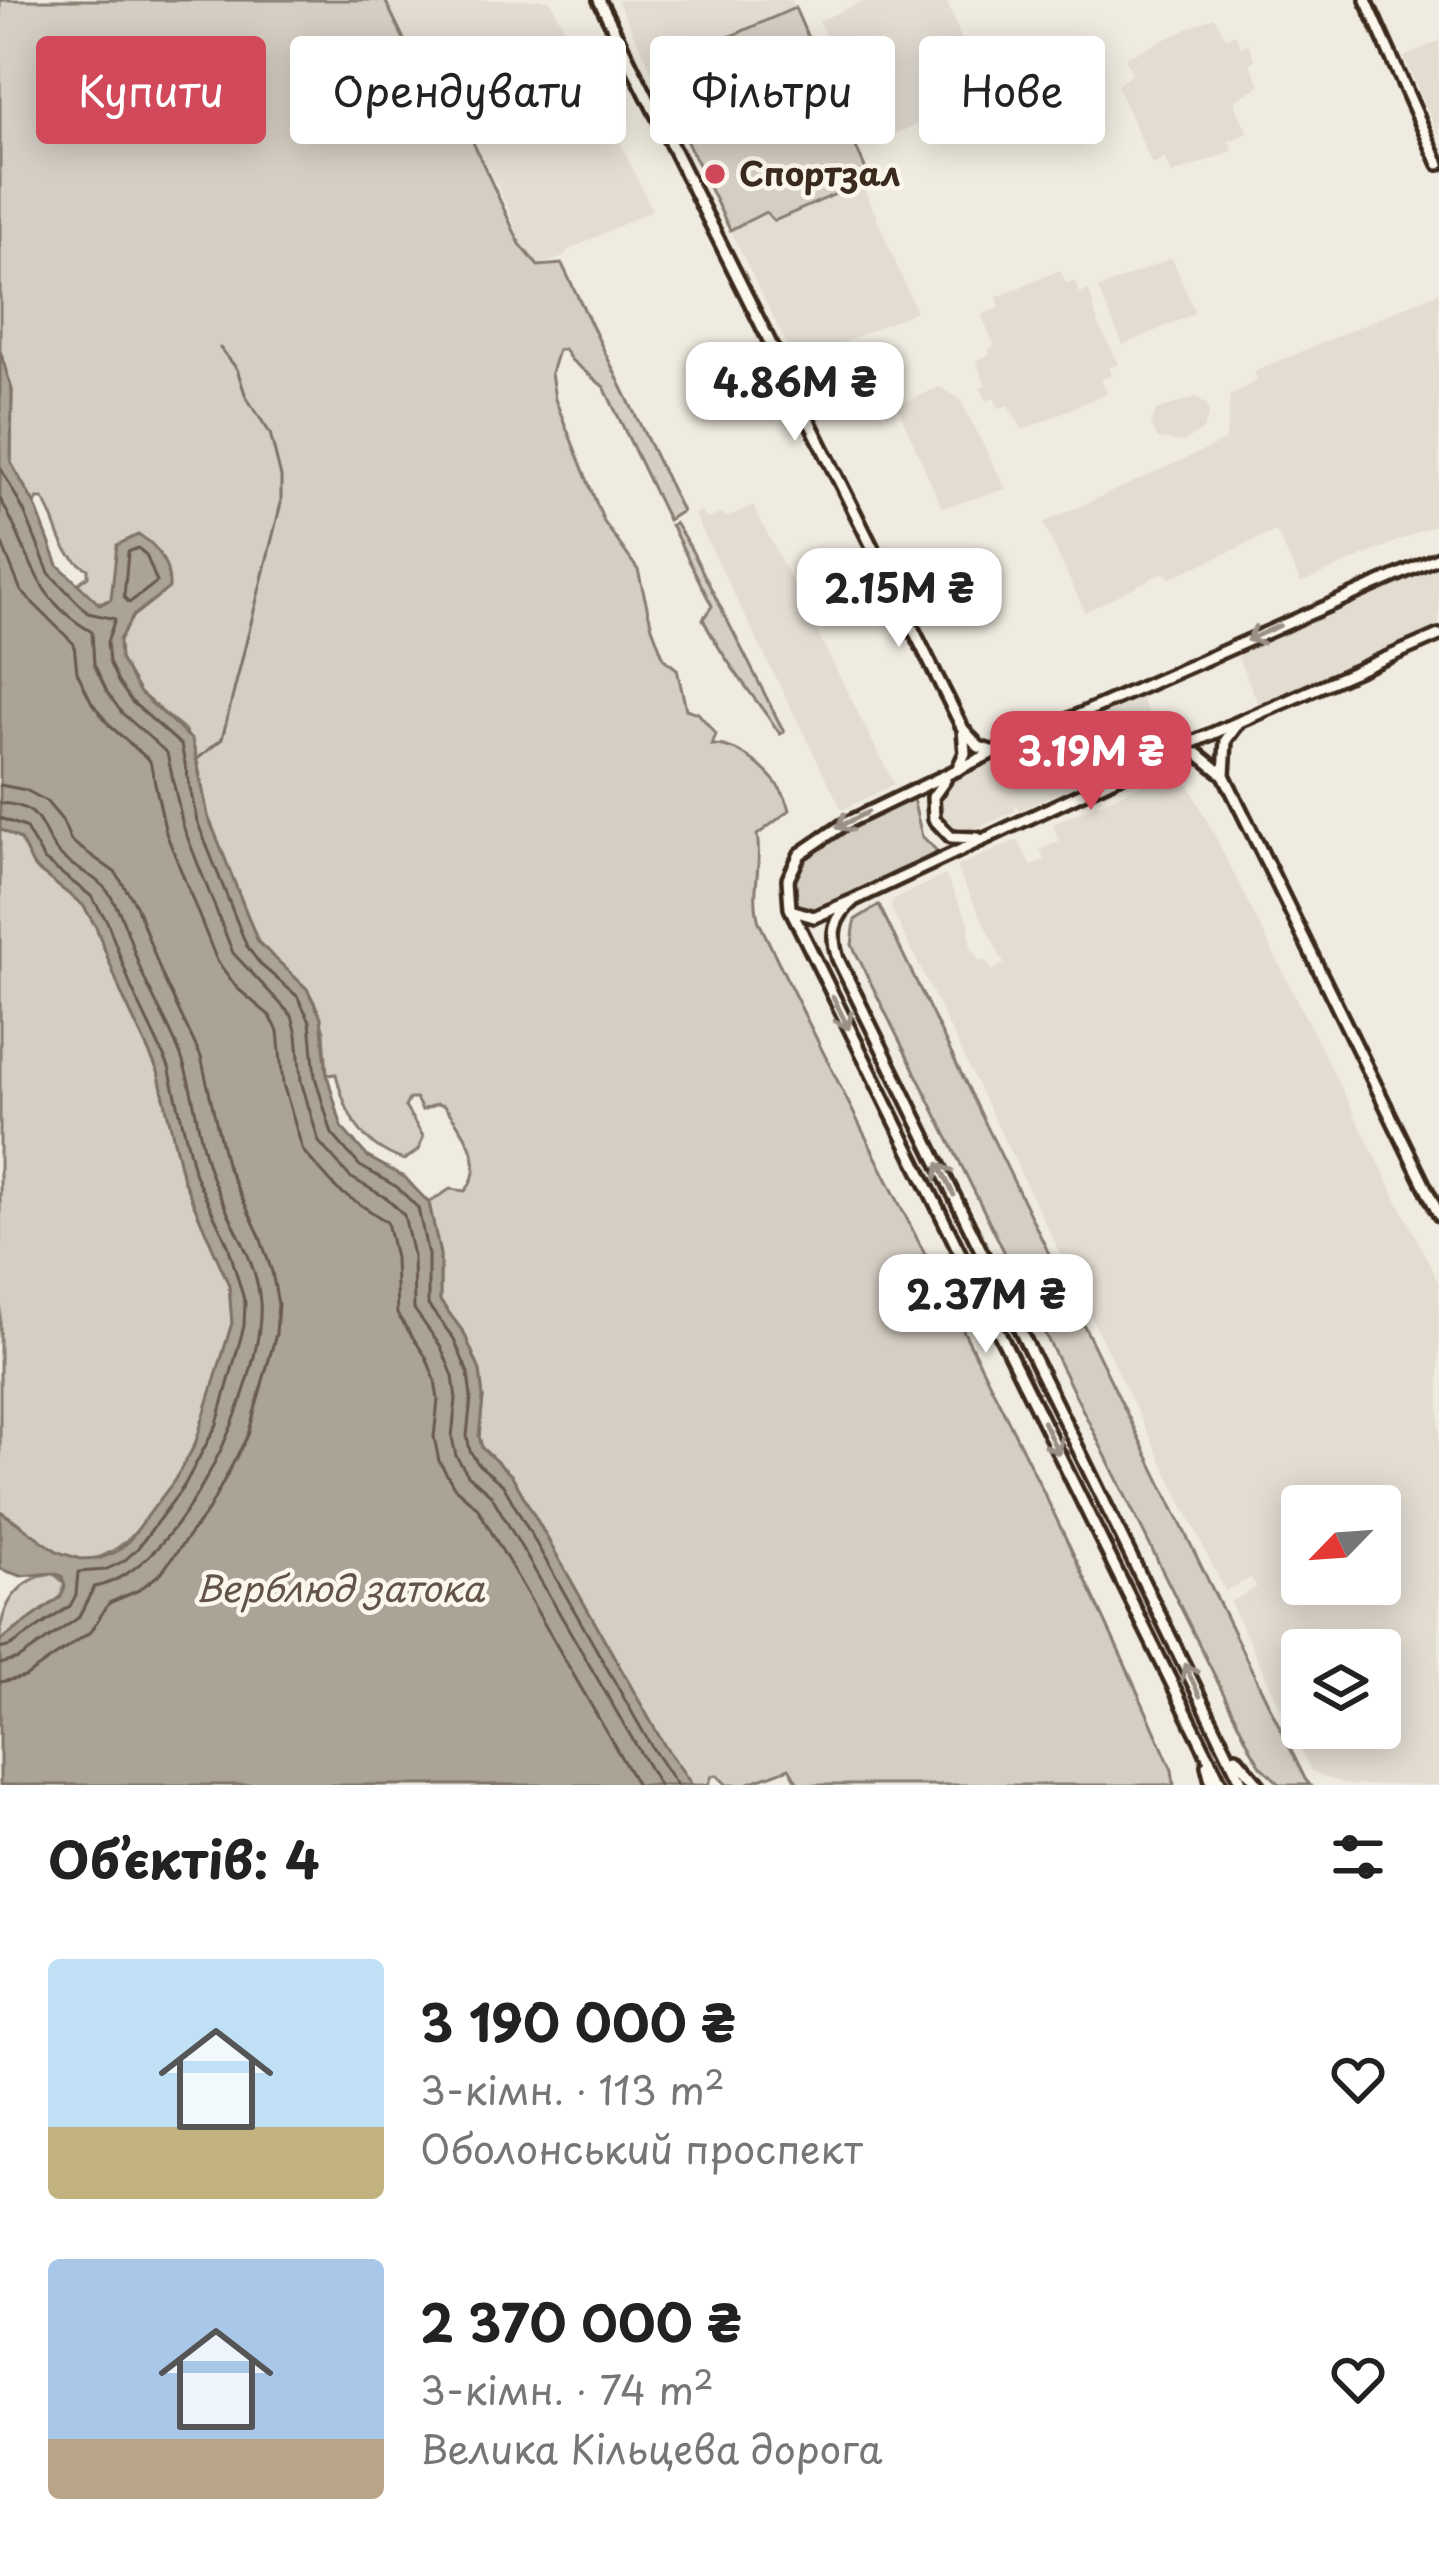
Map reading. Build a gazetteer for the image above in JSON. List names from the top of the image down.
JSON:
{
  "water": ["Верблюд затока"],
  "places": ["Спортзал"],
  "north": "bottom left",
  "page": {
    "chip": [
      "Купити",
      "Орендувати",
      "Фільтри",
      "Нове"
    ],
    "price": [
      "4.86M ₴",
      "2.15M ₴",
      "3.19M ₴",
      "2.37M ₴"
    ],
    "heading": "Об’єктів: 4",
    "list": [
      {
        "name": "3 190 000 ₴",
        "note": "3-кімн. · 113 m² · Оболонський проспект"
      },
      {
        "name": "2 370 000 ₴",
        "note": "3-кімн. · 74 m² · Велика Кільцева дорога"
      }
    ]
  }
}
